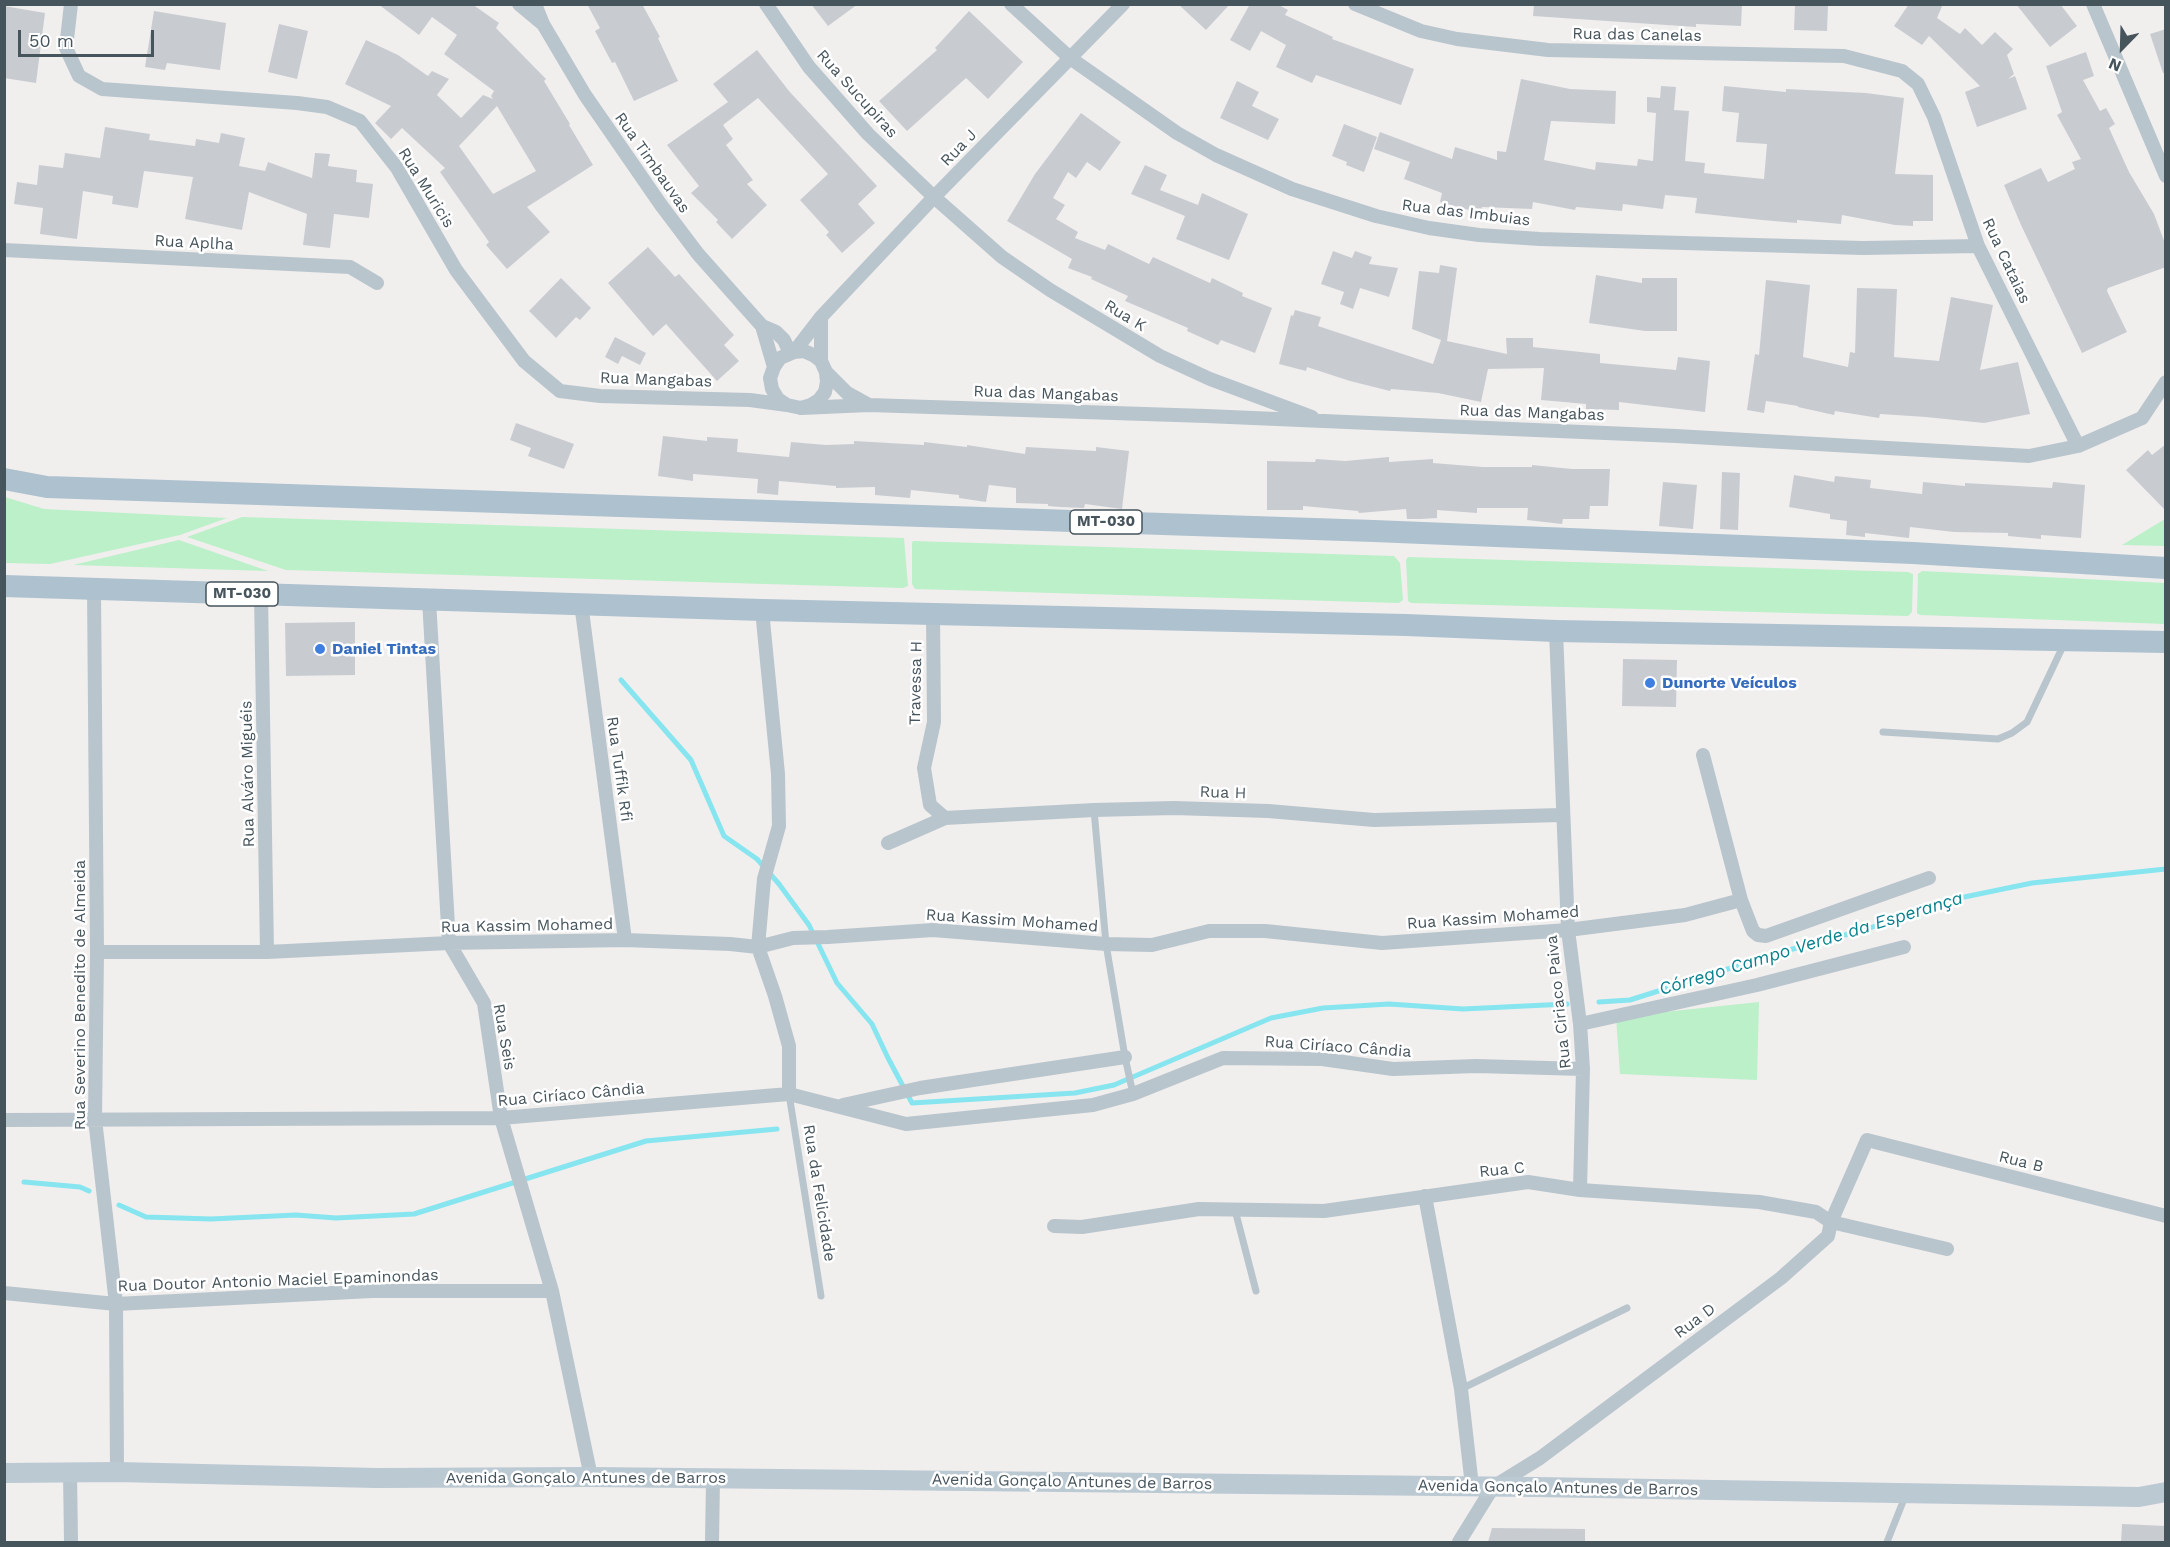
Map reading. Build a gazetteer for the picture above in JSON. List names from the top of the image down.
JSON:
{
  "streets": {
    "main road": ["MT-030", "Avenida Gonçalo Antunes de Barros"],
    "street": [
      "Rua das Canelas",
      "Rua Sucupiras",
      "Rua J",
      "Rua Timbauvas",
      "Rua Muricis",
      "Rua das Imbuias",
      "Rua Aplha",
      "Rua Cataias",
      "Rua K",
      "Rua Mangabas",
      "Rua das Mangabas",
      "Travessa H",
      "Rua Tuffik Rfi",
      "Rua Alváro Miguéis",
      "Rua H",
      "Rua Kassim Mohamed",
      "Rua Severino Benedito de Almeida",
      "Rua Ciriaco Paiva",
      "Rua Seis",
      "Rua Ciríaco Cândia",
      "Rua B",
      "Rua C",
      "Rua Doutor Antonio Maciel Epaminondas",
      "Rua D"
    ],
    "lane": ["Rua da Felicidade"]
  },
  "crossings": [
    ["Rua das Canelas", "Rua Cataias"],
    ["Rua Sucupiras", "Rua J"],
    ["Rua Sucupiras", "Rua K"],
    ["Rua J", "Rua das Imbuias"],
    ["Rua J", "Rua K"],
    ["Rua J", "Rua Mangabas"],
    ["Rua J", "Rua das Mangabas"],
    ["Rua Muricis", "Rua Mangabas"],
    ["Rua das Imbuias", "Rua Cataias"],
    ["Rua Cataias", "Rua das Mangabas"],
    ["Rua K", "Rua das Mangabas"],
    ["Rua Mangabas", "Rua das Mangabas"],
    ["MT-030", "Travessa H"],
    ["MT-030", "Rua Tuffik Rfi"],
    ["MT-030", "Rua Alváro Miguéis"],
    ["MT-030", "Rua Severino Benedito de Almeida"],
    ["MT-030", "Rua Ciriaco Paiva"],
    ["MT-030", "Rua Seis"],
    ["Travessa H", "Rua H"],
    ["Rua Tuffik Rfi", "Rua Kassim Mohamed"],
    ["Rua Alváro Miguéis", "Rua Kassim Mohamed"],
    ["Rua H", "Rua Ciriaco Paiva"],
    ["Rua Kassim Mohamed", "Rua Severino Benedito de Almeida"],
    ["Rua Kassim Mohamed", "Rua Ciriaco Paiva"],
    ["Rua Kassim Mohamed", "Rua Seis"],
    ["Rua Severino Benedito de Almeida", "Rua Ciríaco Cândia"],
    ["Rua Severino Benedito de Almeida", "Rua Doutor Antonio Maciel Epaminondas"],
    ["Rua Severino Benedito de Almeida", "Avenida Gonçalo Antunes de Barros"],
    ["Rua Ciriaco Paiva", "Rua Ciríaco Cândia"],
    ["Rua Ciriaco Paiva", "Rua C"],
    ["Rua Seis", "Rua Ciríaco Cândia"],
    ["Rua Seis", "Rua Doutor Antonio Maciel Epaminondas"],
    ["Rua Seis", "Avenida Gonçalo Antunes de Barros"],
    ["Rua Ciríaco Cândia", "Rua da Felicidade"],
    ["Rua B", "Rua D"],
    ["Rua C", "Rua D"],
    ["Rua D", "Avenida Gonçalo Antunes de Barros"]
  ],
  "water": ["Córrego Campo Verde da Esperança"],
  "places": ["Daniel Tintas", "Dunorte Veículos"],
  "scale_bar": "50 m",
  "north": "bottom left"
}
